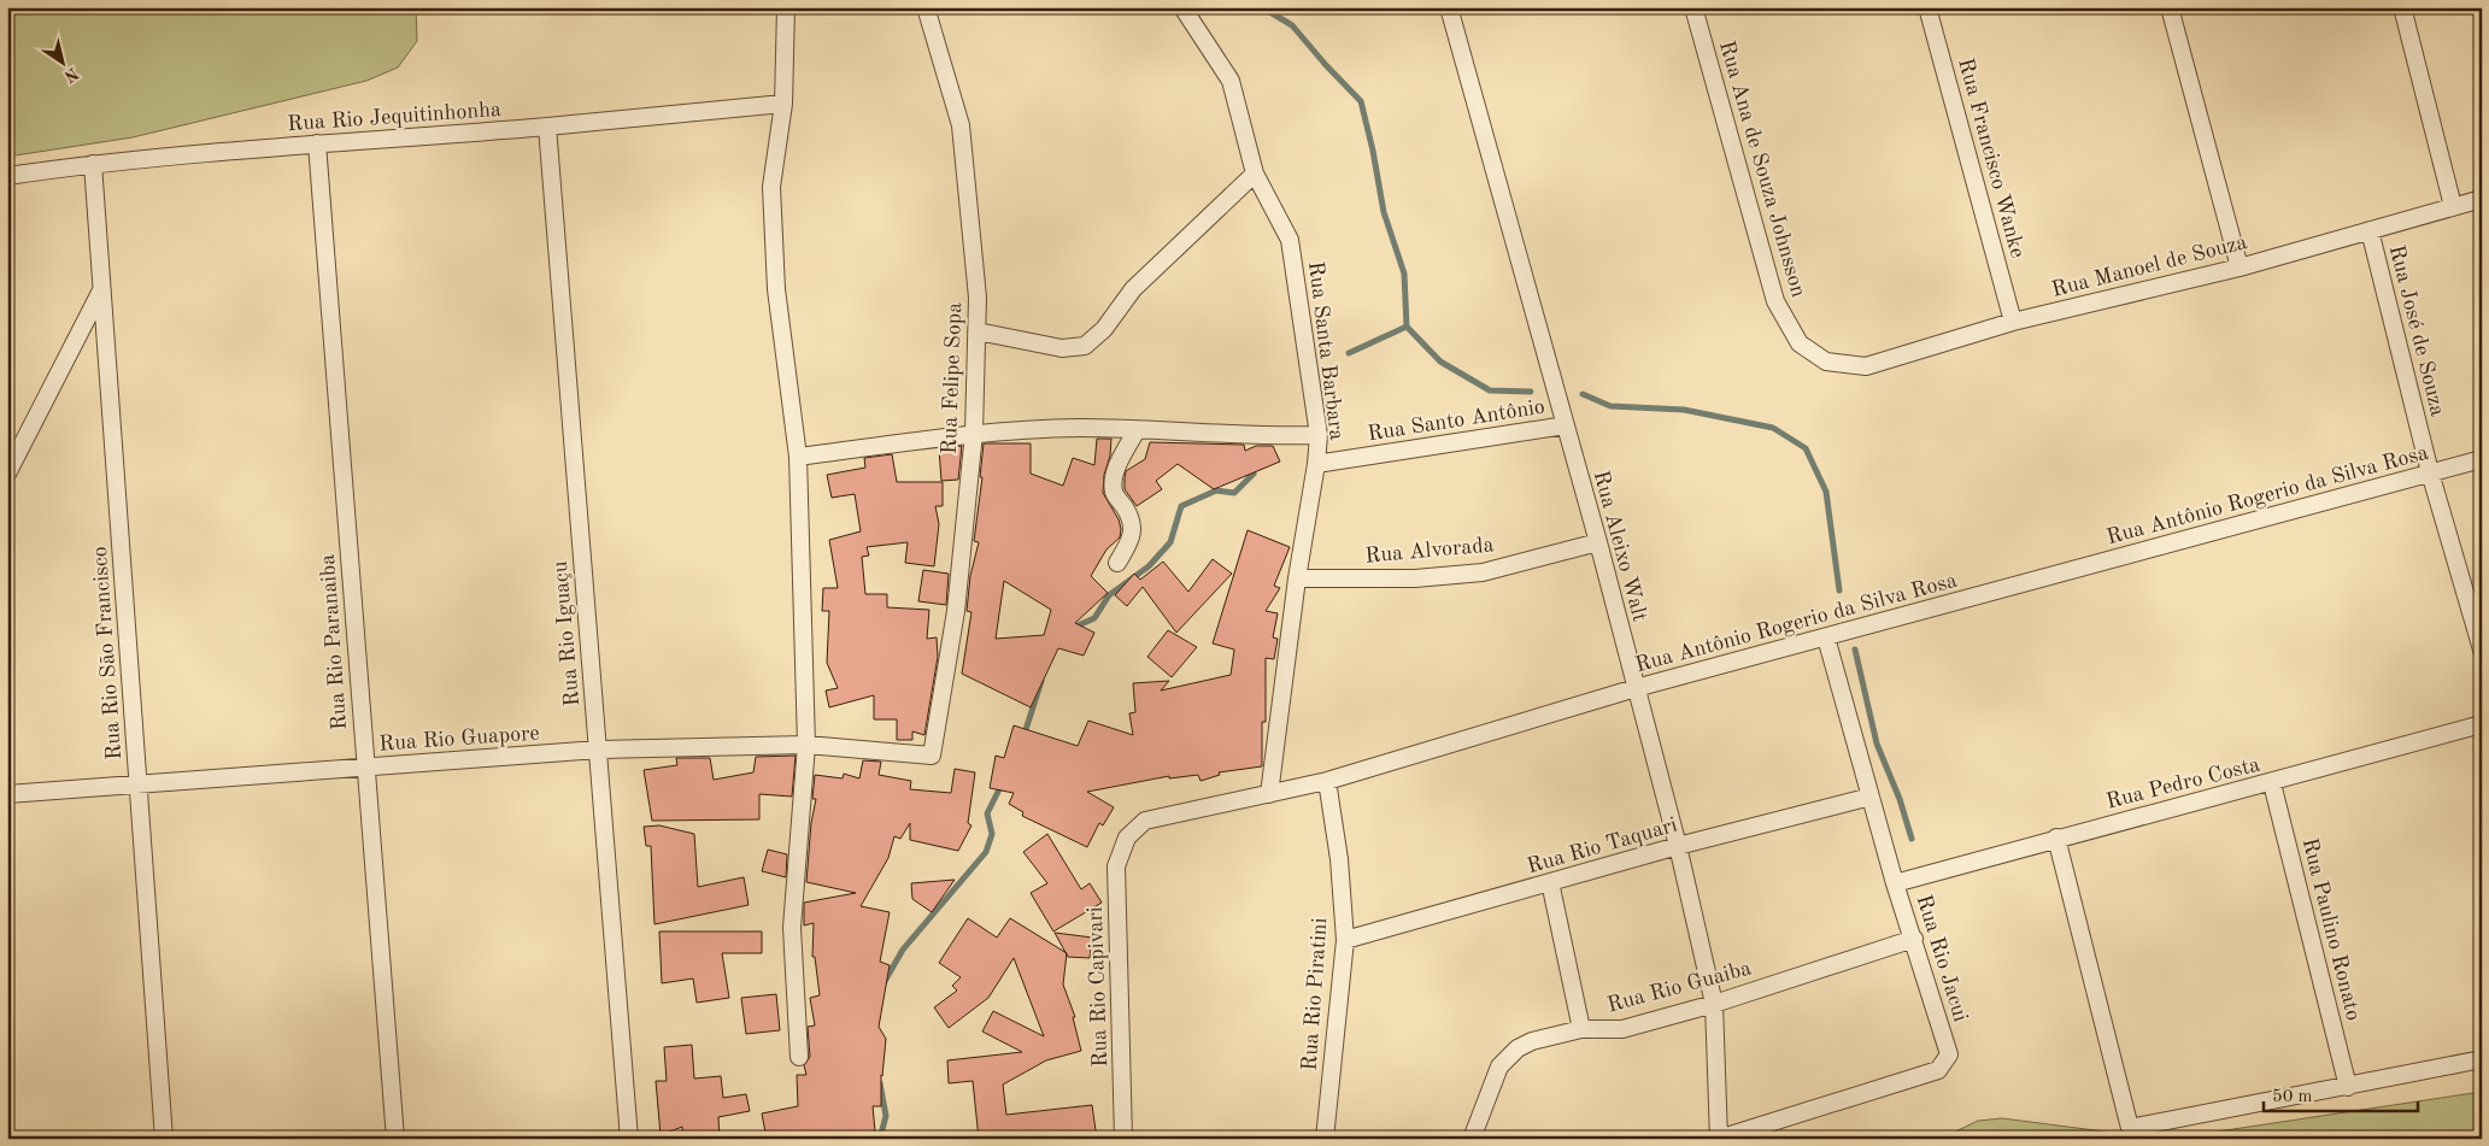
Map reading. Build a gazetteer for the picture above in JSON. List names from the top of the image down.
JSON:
{
  "streets": {
    "street": [
      "Rua Rio Jequitinhonha",
      "Rua Francisco Wanke",
      "Rua Ana de Souza Johnsson",
      "Rua Manoel de Souza",
      "Rua José de Souza",
      "Rua Santa Barbara",
      "Rua Felipe Sopa",
      "Rua Santo Antônio",
      "Rua Antônio Rogerio da Silva Rosa",
      "Rua Aleixo Walt",
      "Rua Alvorada",
      "Rua Rio Iguaçu",
      "Rua Rio Paranaiba",
      "Rua Rio São Francisco",
      "Rua Rio Guapore",
      "Rua Pedro Costa",
      "Rua Rio Taquari",
      "Rua Paulino Ronato",
      "Rua Rio Jacui",
      "Rua Rio Guaiba",
      "Rua Rio Capivari",
      "Rua Rio Piratini"
    ]
  },
  "crossings": [
    ["Rua Rio Jequitinhonha", "Rua Rio Iguaçu"],
    ["Rua Rio Jequitinhonha", "Rua Rio Paranaiba"],
    ["Rua Rio Jequitinhonha", "Rua Rio São Francisco"],
    ["Rua Francisco Wanke", "Rua Manoel de Souza"],
    ["Rua Ana de Souza Johnsson", "Rua Manoel de Souza"],
    ["Rua Manoel de Souza", "Rua José de Souza"],
    ["Rua José de Souza", "Rua Antônio Rogerio da Silva Rosa"],
    ["Rua Santa Barbara", "Rua Santo Antônio"],
    ["Rua Santa Barbara", "Rua Antônio Rogerio da Silva Rosa"],
    ["Rua Santa Barbara", "Rua Alvorada"],
    ["Rua Felipe Sopa", "Rua Rio Guapore"],
    ["Rua Santo Antônio", "Rua Aleixo Walt"],
    ["Rua Antônio Rogerio da Silva Rosa", "Rua Aleixo Walt"],
    ["Rua Antônio Rogerio da Silva Rosa", "Rua Rio Jacui"],
    ["Rua Antônio Rogerio da Silva Rosa", "Rua Rio Capivari"],
    ["Rua Antônio Rogerio da Silva Rosa", "Rua Rio Piratini"],
    ["Rua Aleixo Walt", "Rua Alvorada"],
    ["Rua Aleixo Walt", "Rua Rio Taquari"],
    ["Rua Aleixo Walt", "Rua Rio Jacui"],
    ["Rua Aleixo Walt", "Rua Rio Guaiba"],
    ["Rua Rio Iguaçu", "Rua Rio Guapore"],
    ["Rua Rio Paranaiba", "Rua Rio Guapore"],
    ["Rua Rio São Francisco", "Rua Rio Guapore"],
    ["Rua Pedro Costa", "Rua Paulino Ronato"],
    ["Rua Pedro Costa", "Rua Rio Jacui"],
    ["Rua Rio Taquari", "Rua Rio Jacui"],
    ["Rua Rio Taquari", "Rua Rio Piratini"],
    ["Rua Rio Jacui", "Rua Rio Guaiba"]
  ],
  "scale_bar": "50 m",
  "north": "bottom right"
}
